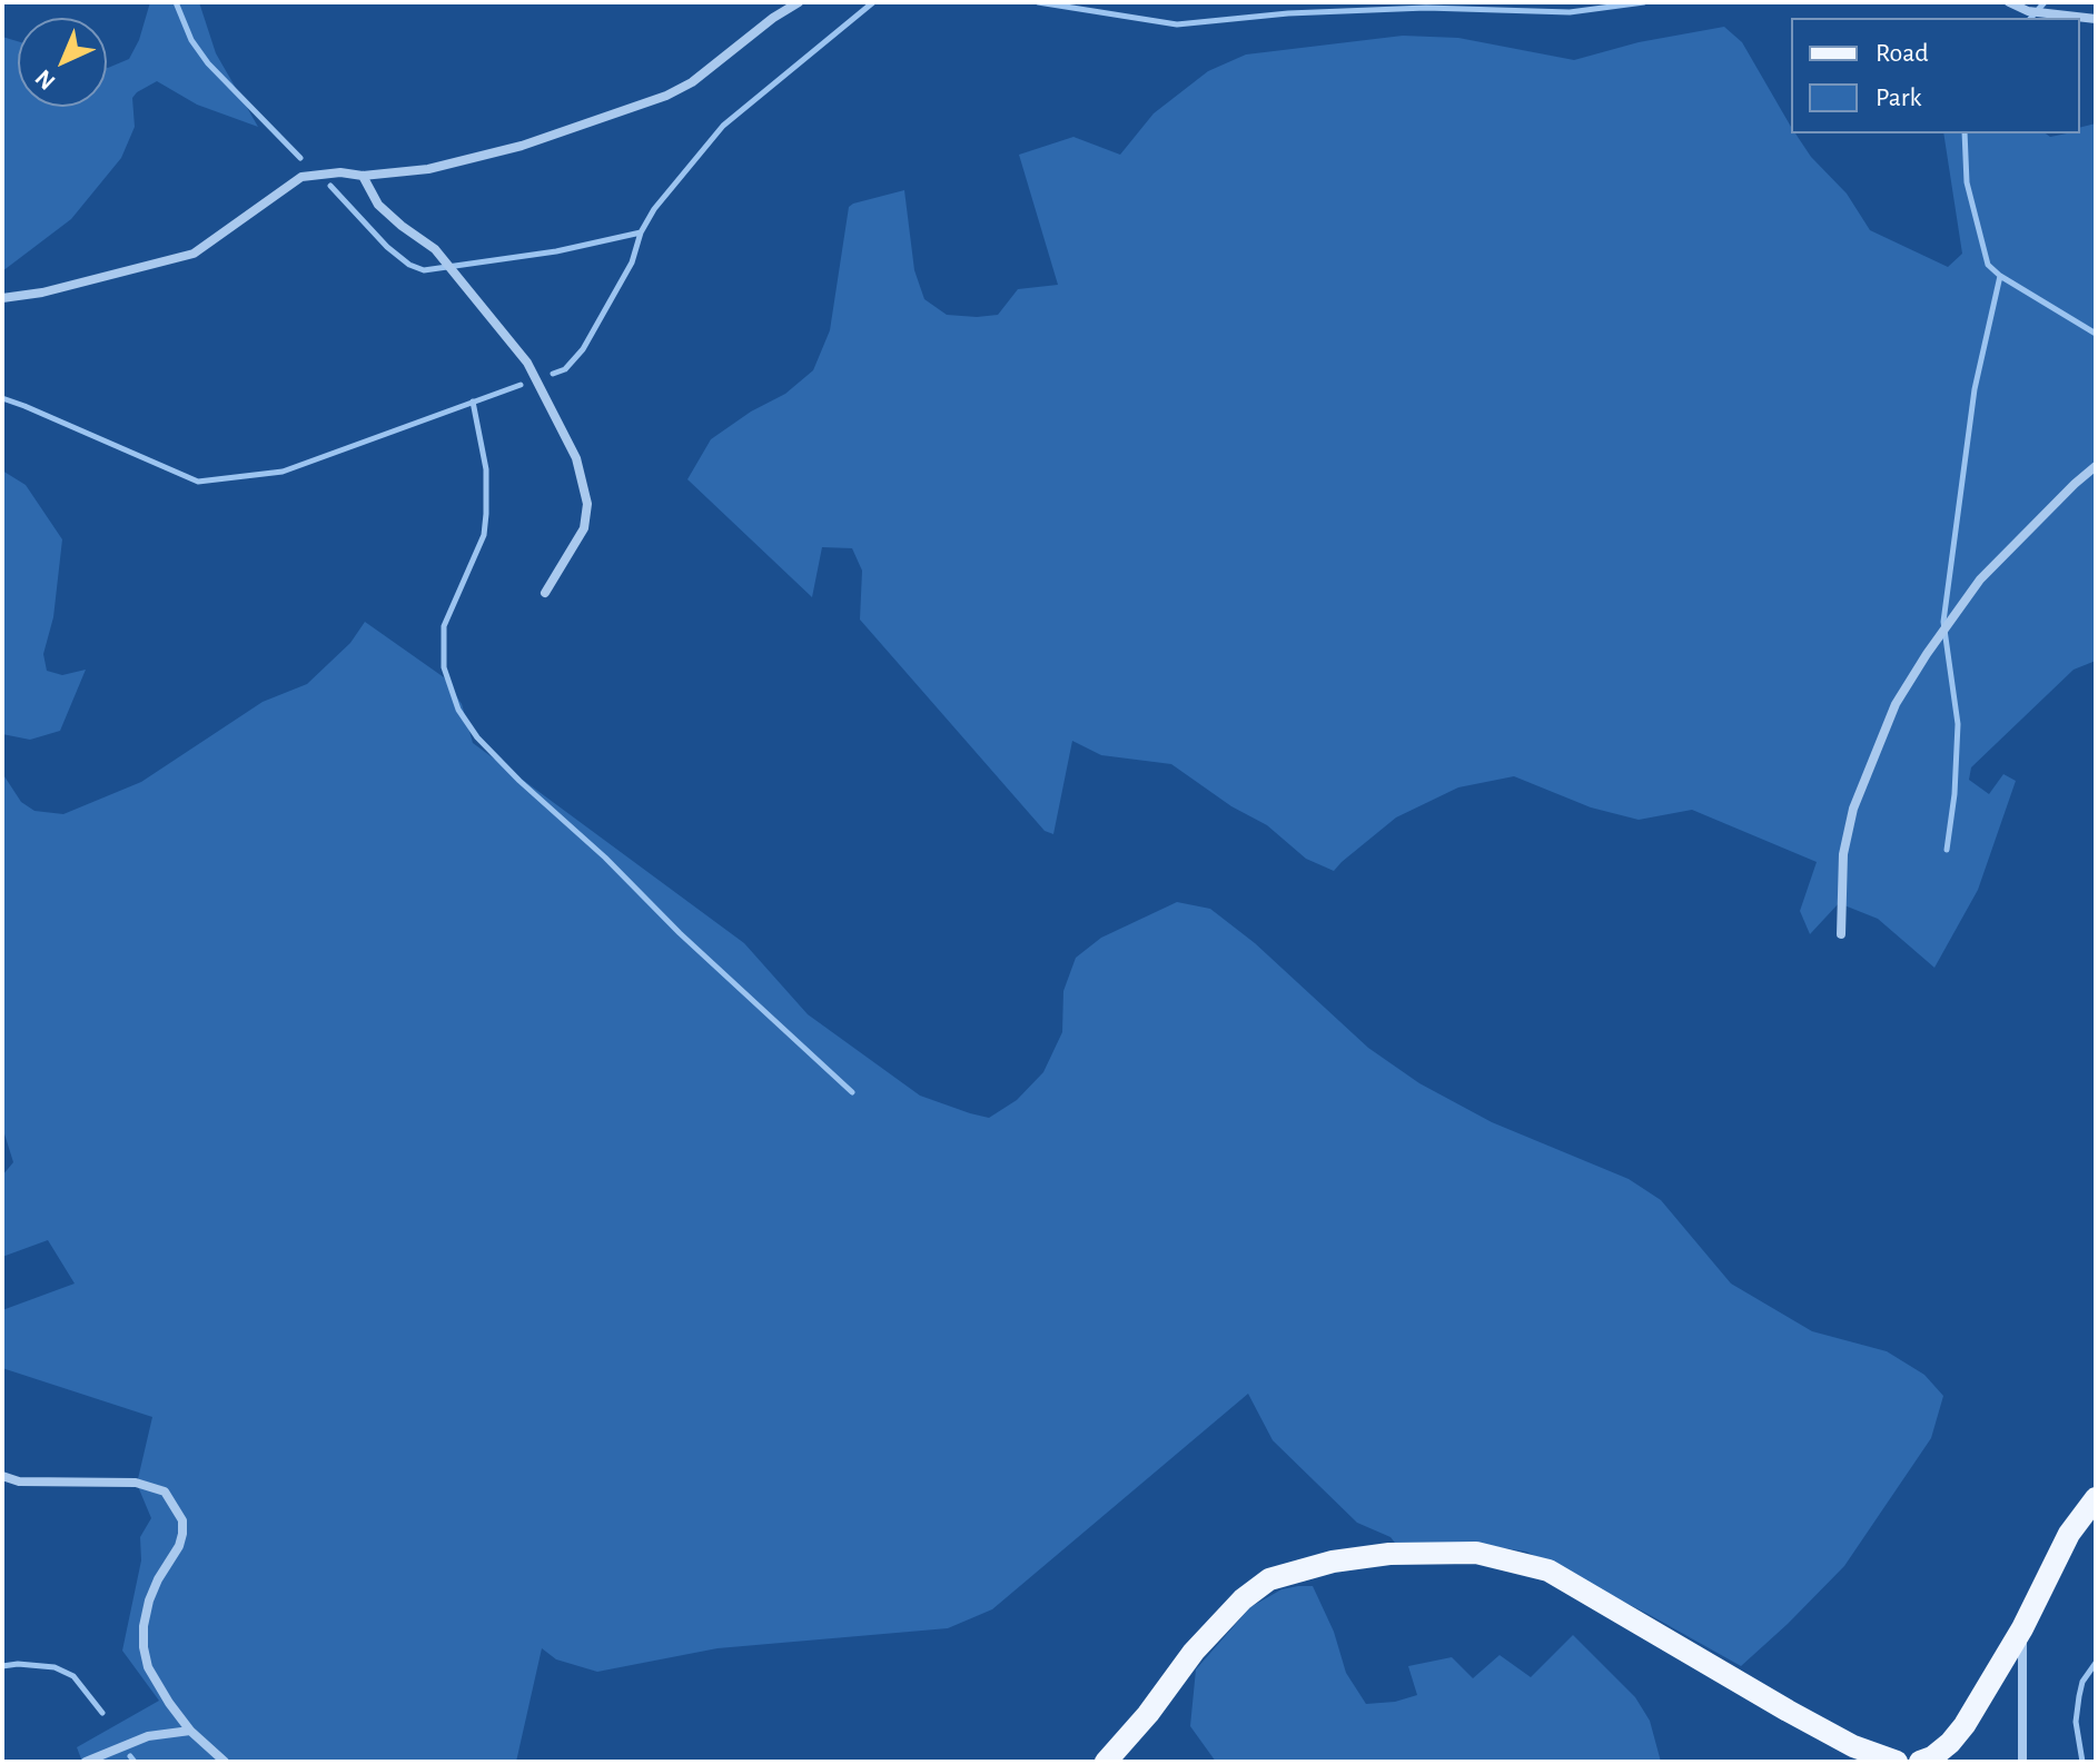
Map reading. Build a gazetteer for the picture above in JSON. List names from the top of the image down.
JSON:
{
  "legend": ["Road", "Park"],
  "north": "bottom left"
}
